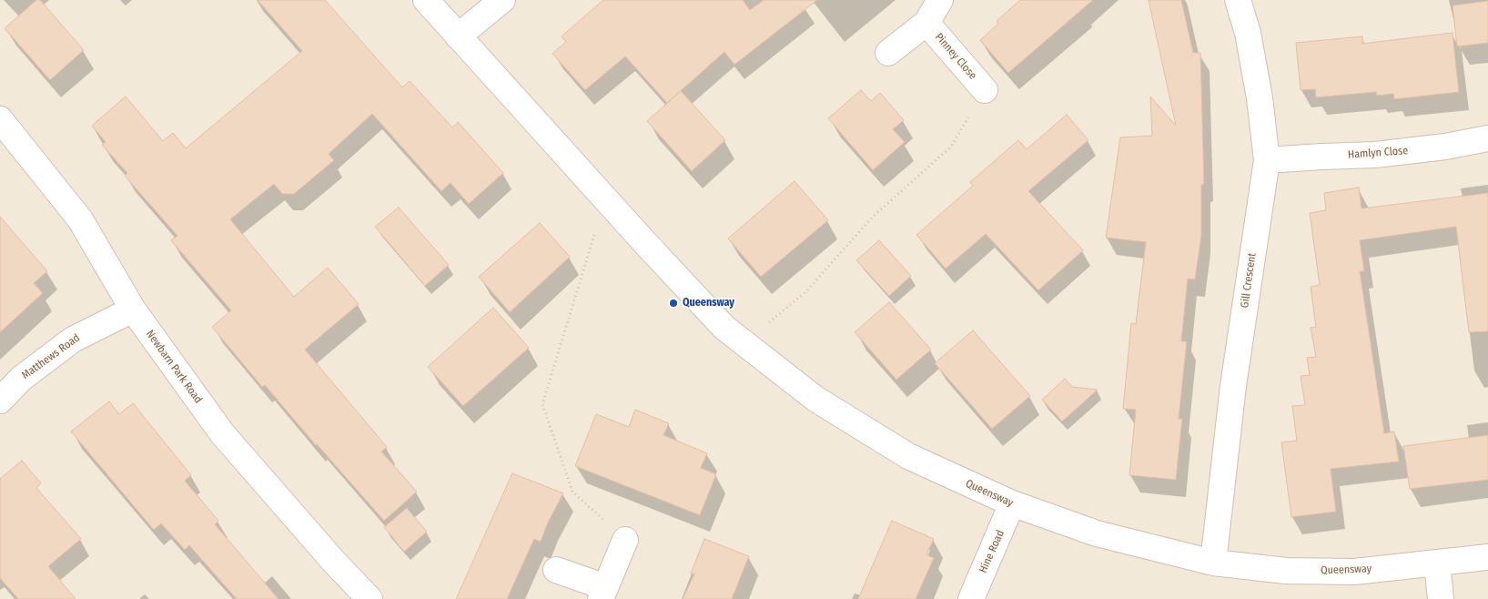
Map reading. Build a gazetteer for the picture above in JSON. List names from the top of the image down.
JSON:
{
  "streets": {
    "street": [
      "Pinney Close",
      "Hamlyn Close",
      "Gill Crescent",
      "Matthews Road",
      "Newbarn Park Road",
      "Queensway",
      "Hine Road"
    ]
  },
  "crossings": [
    ["Hamlyn Close", "Gill Crescent"],
    ["Gill Crescent", "Queensway"],
    ["Matthews Road", "Newbarn Park Road"],
    ["Queensway", "Hine Road"]
  ],
  "places": ["Queensway"]
}
